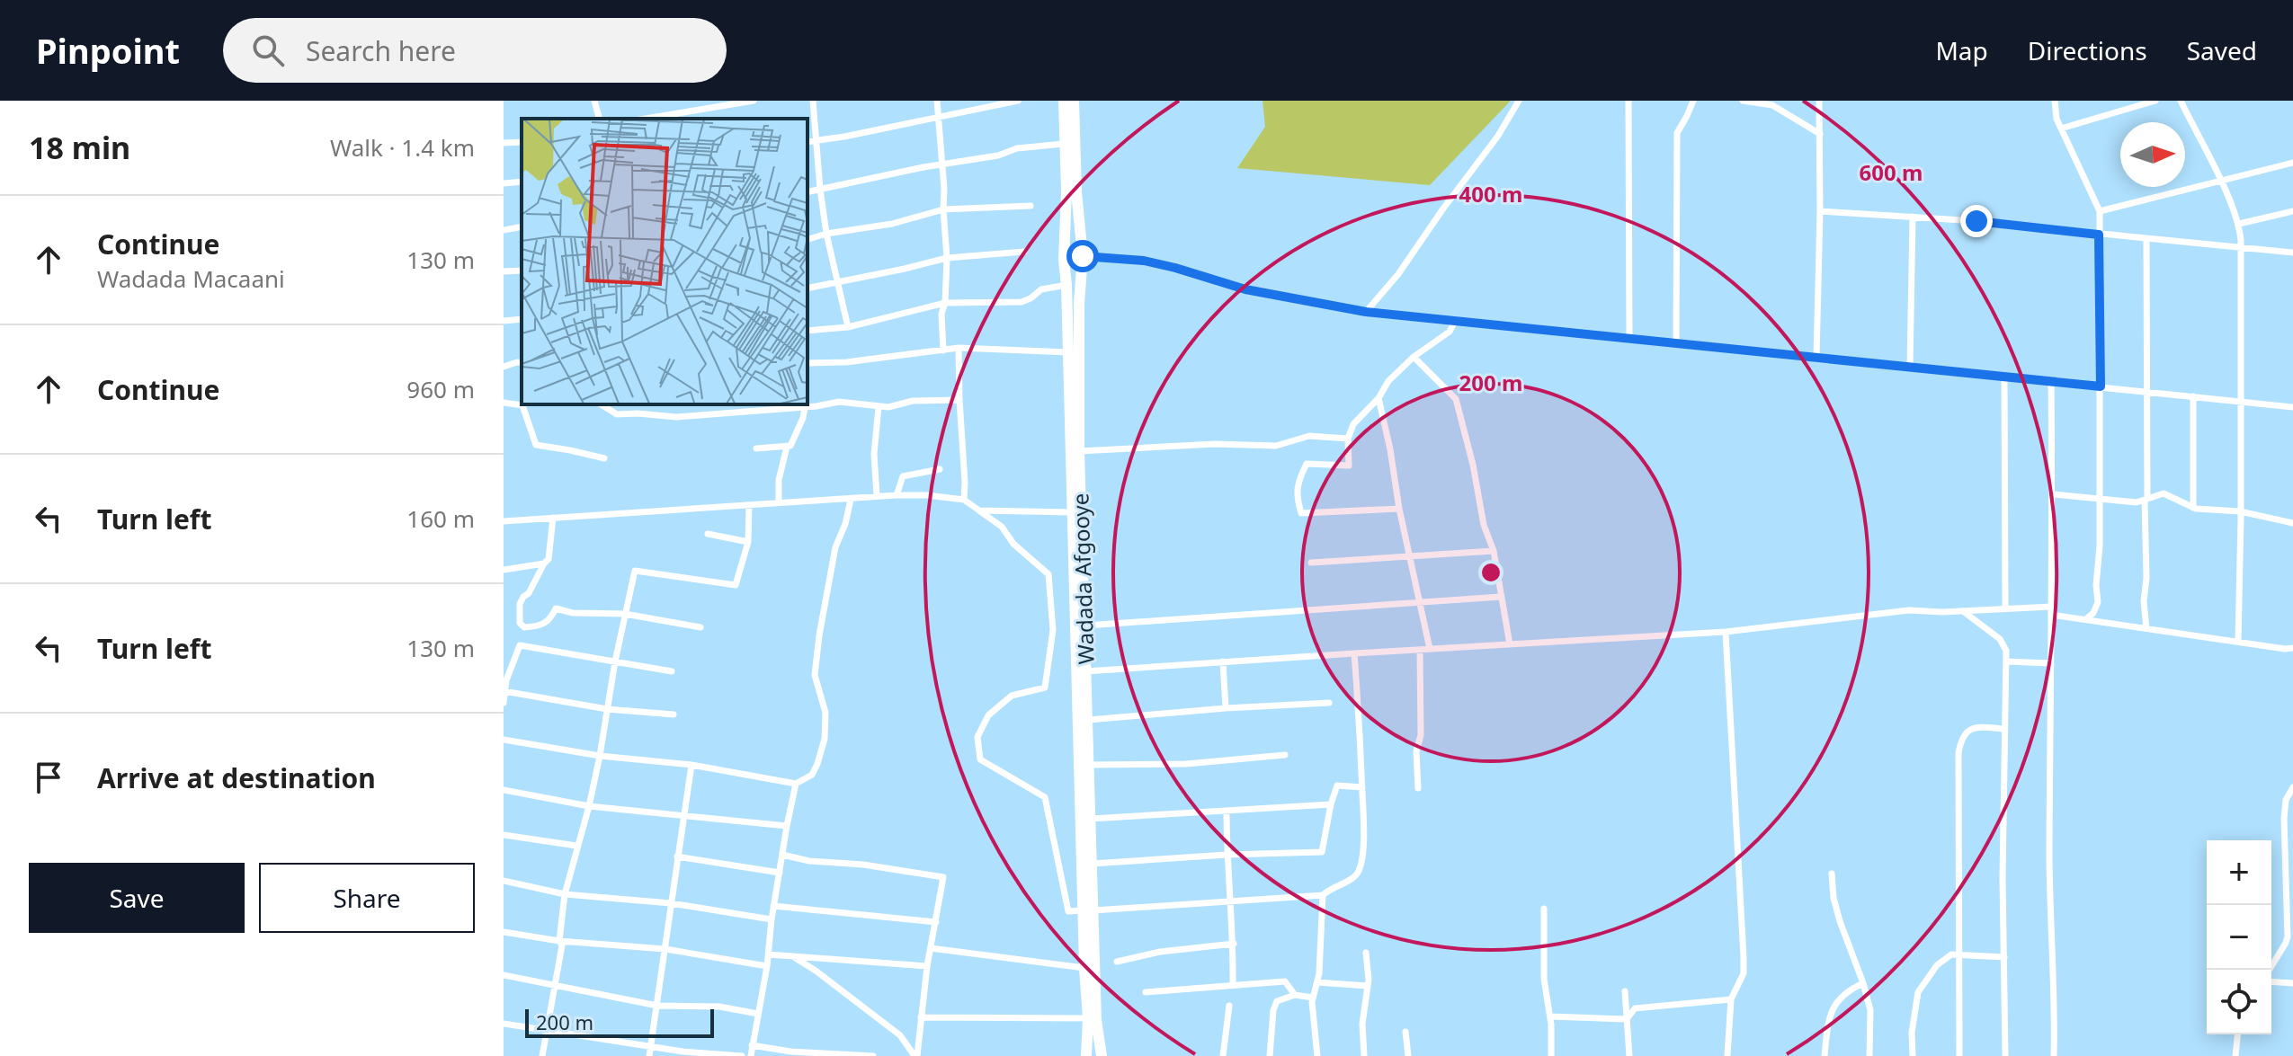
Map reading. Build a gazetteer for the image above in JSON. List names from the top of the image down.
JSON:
{
  "streets": {
    "highway": ["Wadada Afgooye"]
  },
  "scale_bar": "200 m",
  "north": "right",
  "page": {
    "header": "Pinpoint",
    "search": "Search here",
    "nav": ["Map", "Directions", "Saved"],
    "heading": ["18 min", "Walk · 1.4 km"],
    "list": [
      ["Continue", "Wadada Macaani", "130 m"],
      ["Continue", "960 m"],
      ["Turn left", "160 m"],
      ["Turn left", "130 m"],
      "Arrive at destination"
    ],
    "map_buttons": ["+", "−"],
    "buttons": ["Save", "Share"],
    "scale": "200 m"
  },
  "rings": ["600 m", "400 m", "200 m"]
}
